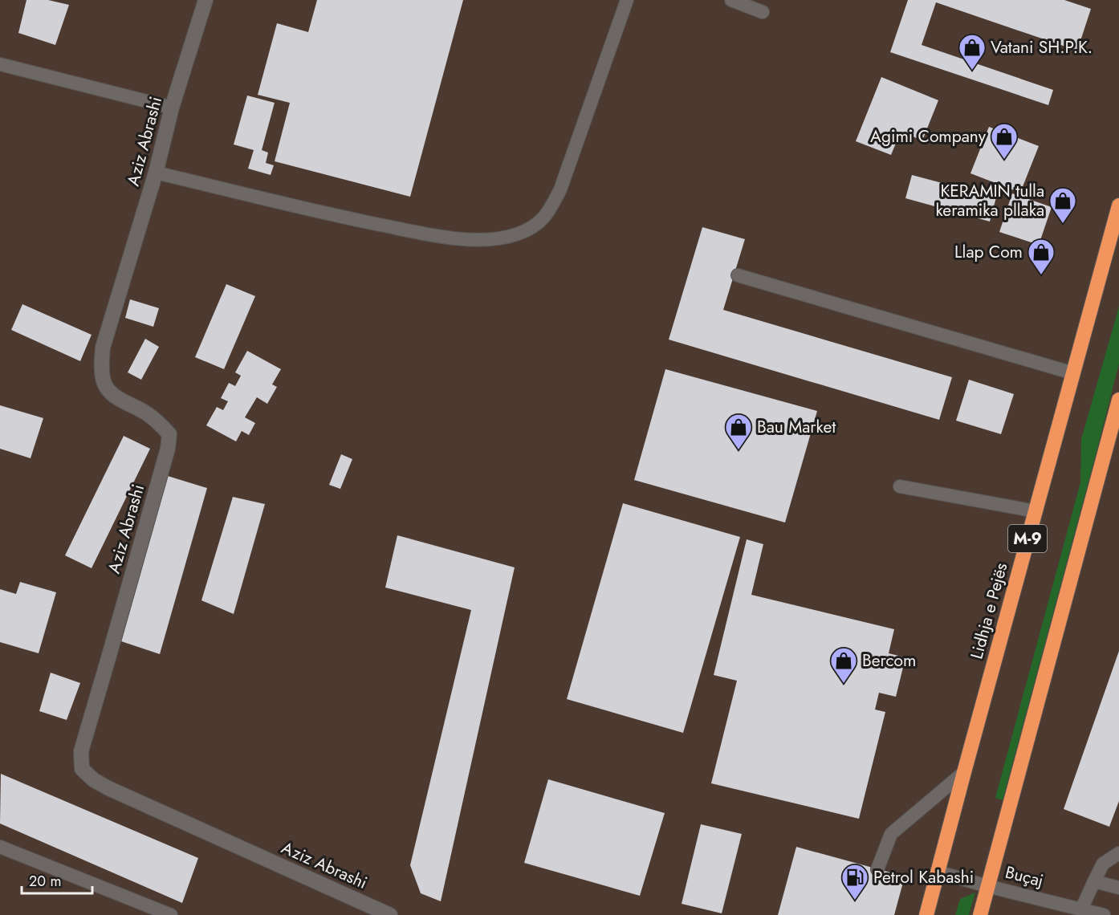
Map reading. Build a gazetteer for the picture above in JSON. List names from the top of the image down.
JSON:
{
  "streets": {
    "highway": ["M-9", "Lidhja e Pejës"],
    "street": ["Aziz Abrashi"],
    "lane": ["Buçaj"]
  },
  "crossings": [
    ["Lidhja e Pejës", "Buçaj"]
  ],
  "places": {
    "shop": [
      "Vatani SH.P.K.",
      "Agimi Company",
      "KERAMIN tulla keramika pllaka",
      "Llap Com",
      "Bau Market",
      "Bercom"
    ],
    "fuel station": ["Petrol Kabashi"]
  },
  "scale_bar": "20 m"
}
